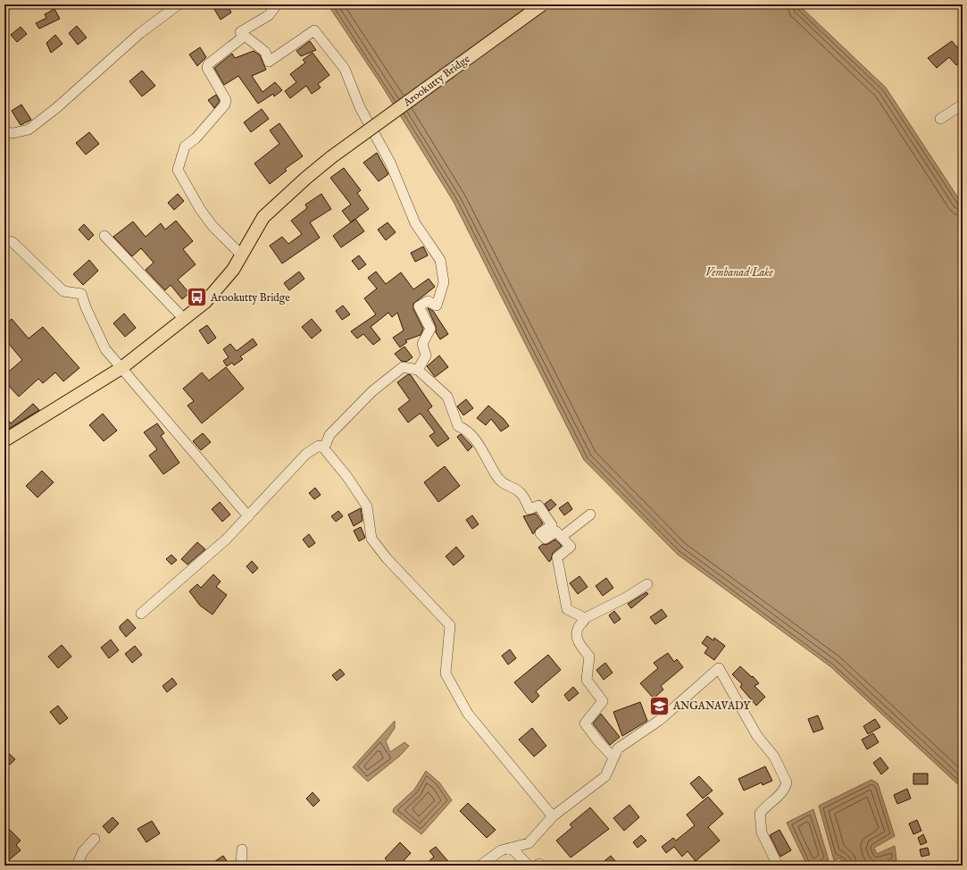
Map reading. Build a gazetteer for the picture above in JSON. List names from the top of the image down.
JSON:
{
  "streets": {
    "main road": ["Arookutty Bridge"]
  },
  "water": ["Vembanad Lake"],
  "places": {
    "bus stop": ["Arookutty Bridge"],
    "school or university": ["ANGANAVADY"]
  }
}
